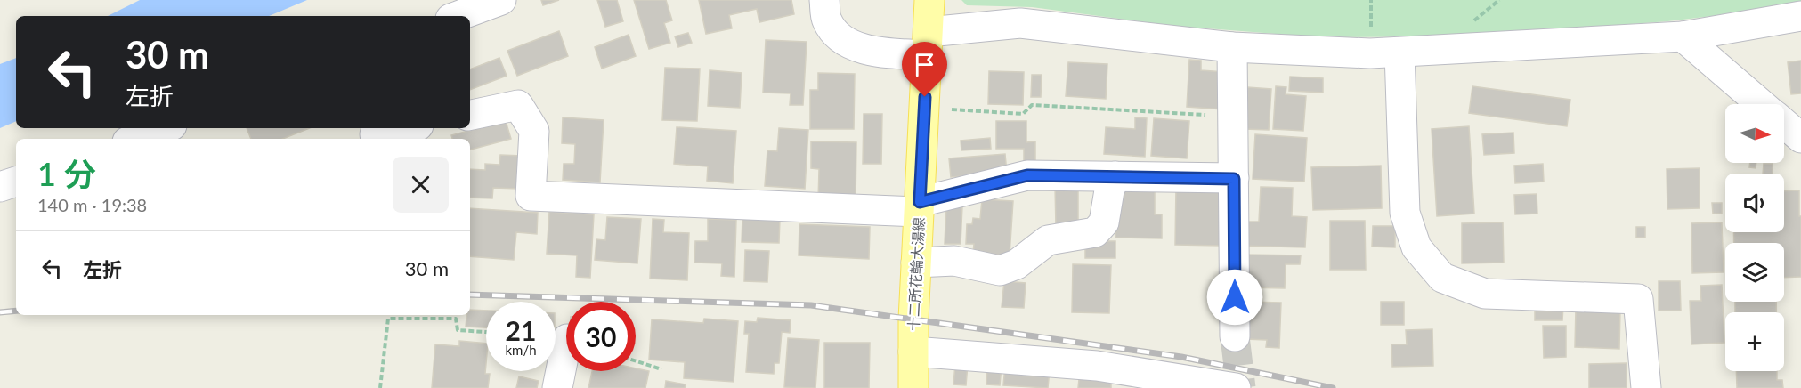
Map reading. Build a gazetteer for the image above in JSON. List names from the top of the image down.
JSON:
{
  "streets": {
    "main road": ["十二所花輪大湯線"]
  },
  "north": "right",
  "page": {
    "turn": ["30 m", "左折"],
    "map_buttons": "+",
    "heading": ["1 分", "140 m · 19:38"],
    "list": [
      {
        "name": "左折",
        "value": "30 m"
      }
    ],
    "speed": "21 km/h",
    "limit": "30"
  }
}
